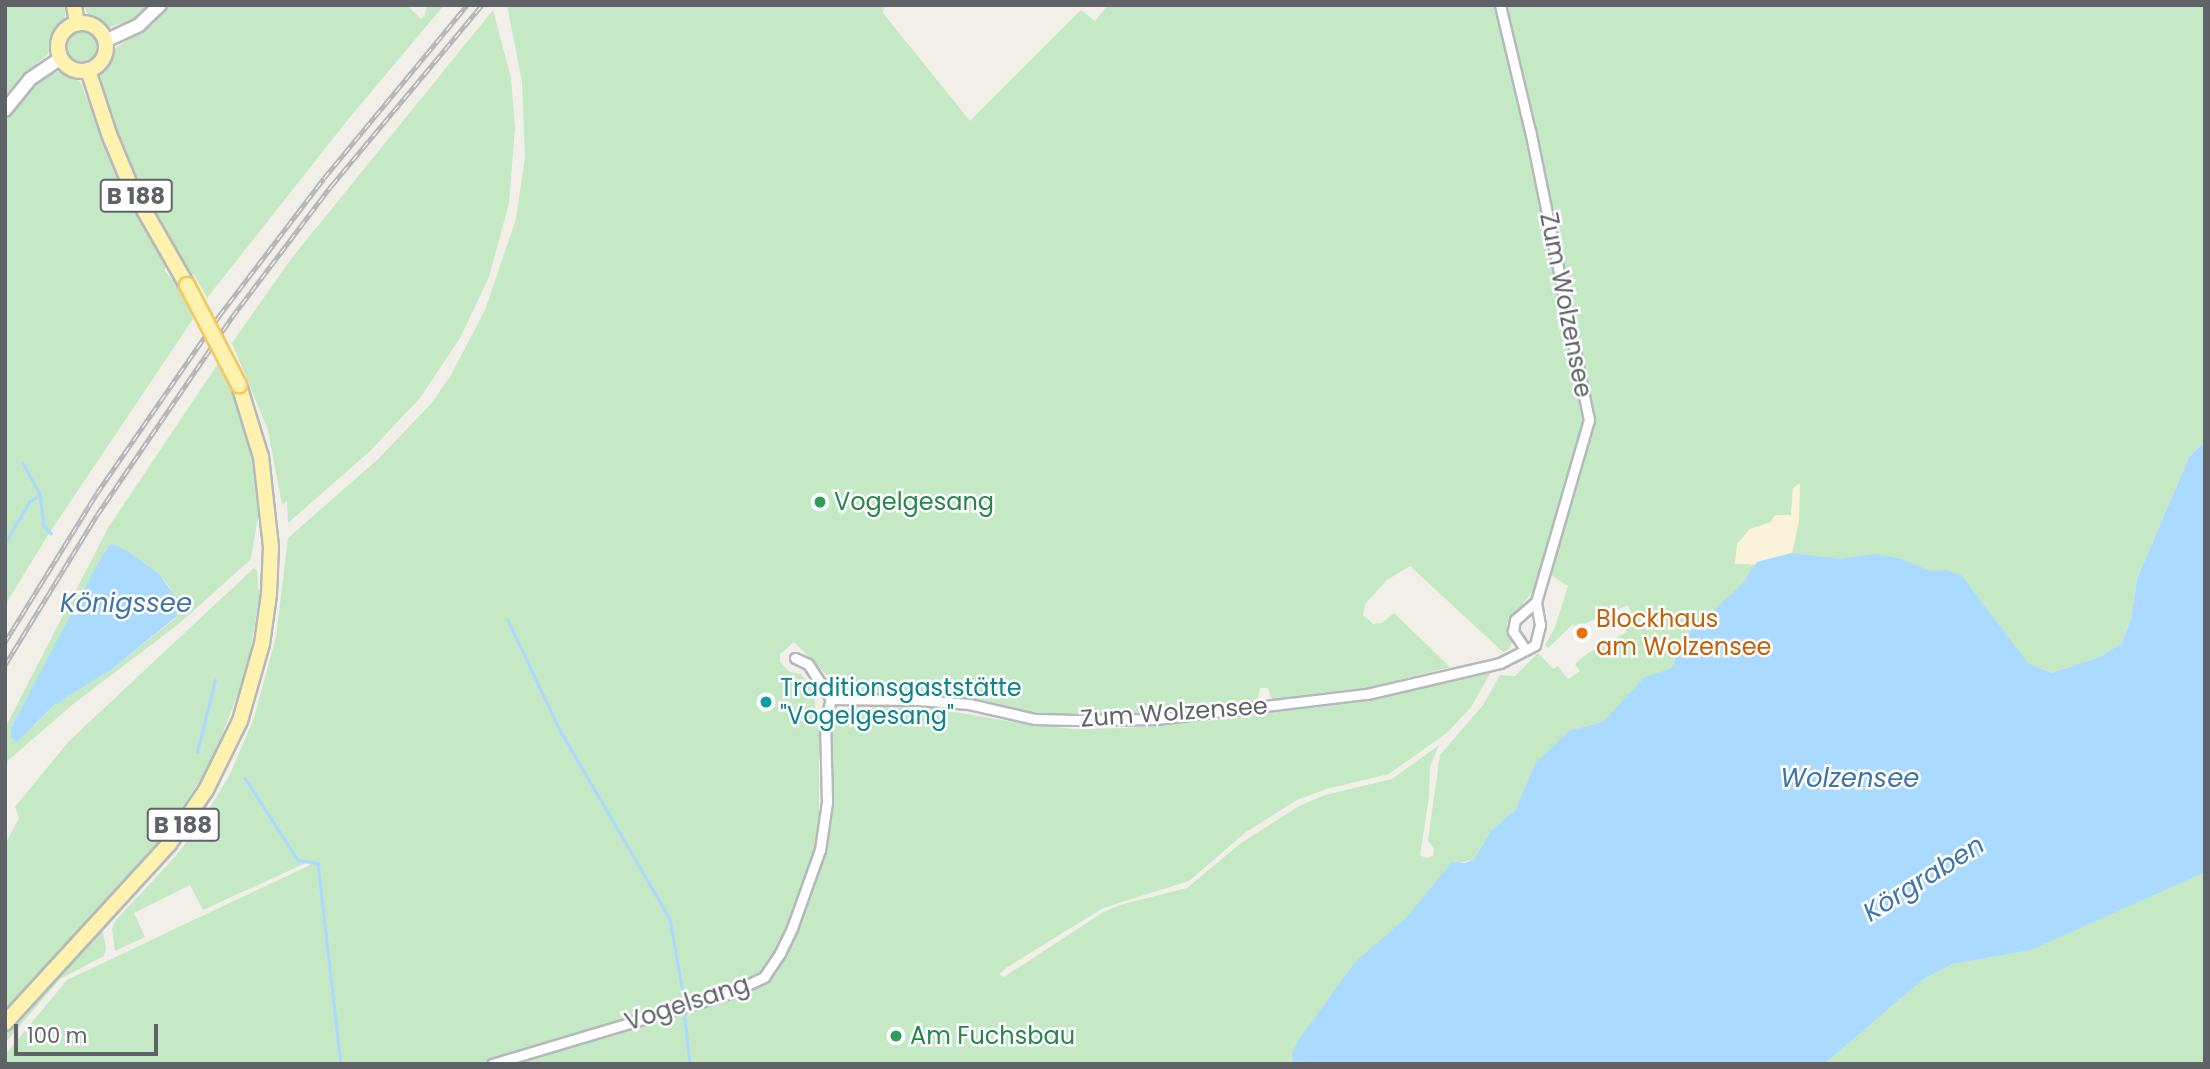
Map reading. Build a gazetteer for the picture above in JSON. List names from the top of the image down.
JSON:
{
  "streets": {
    "main road": ["B 188"],
    "street": ["Zum Wolzensee", "Vogelsang"]
  },
  "crossings": [
    ["Zum Wolzensee", "Vogelsang"]
  ],
  "water": ["Königssee", "Wolzensee", "Körgraben"],
  "places": [
    "Vogelgesang",
    "Blockhaus am Wolzensee",
    "Traditionsgaststätte \"Vogelgesang\"",
    "Am Fuchsbau"
  ],
  "scale_bar": "100 m"
}
